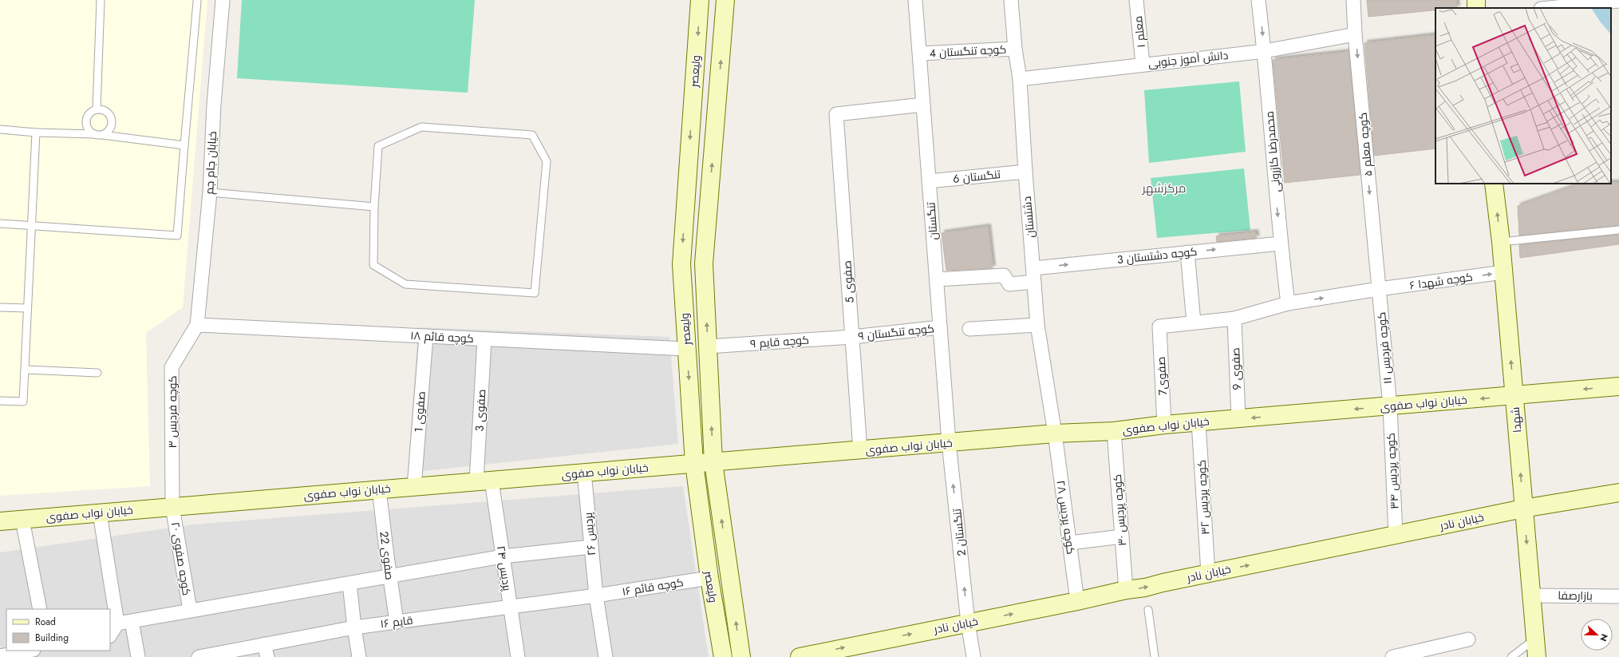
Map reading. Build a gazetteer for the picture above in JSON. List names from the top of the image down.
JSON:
{
  "streets": {
    "street": [
      "معلم ۱",
      "کوچه تنگستان 4",
      "دانش آموز جنوبی",
      "ولیعصر",
      "کوچه معلم ۵",
      "محمدرضا کازرونی",
      "خیابان جام جم",
      "تنگستان 6",
      "دشتستان",
      "تنگستان",
      "کوچه دشتستان 3",
      "کوچه شهدا ۶",
      "صفوی 5",
      "کوچه تنگستان ۹",
      "کوچه قائم ۱۸",
      "کوچه قایم ۹",
      "کوچه فردیس ۱۱",
      "صفوی 9",
      "صفوی7",
      "خیابان نواب صفوی",
      "صفوی 3",
      "کوچه فردیس ۳",
      "صفوی 1",
      "شهدا",
      "کوچه پردیس ۳۴",
      "کوچه پردیس ۳۲",
      "کوچه پردیس ۳۰",
      "کوچه پردیس ۲۸",
      "خیابان نادر",
      "تنگستان 2",
      "پردیس ۲۶",
      "صفوی 22",
      "کوچه صفوی ۲۰",
      "پردیس ۲۴",
      "کوچه قائم ۱۶",
      "بازارصفا",
      "قایم ۱۶"
    ]
  },
  "crossings": [
    ["معلم ۱", "دانش آموز جنوبی"],
    ["کوچه تنگستان 4", "دشتستان"],
    ["کوچه تنگستان 4", "تنگستان"],
    ["دانش آموز جنوبی", "کوچه معلم ۵"],
    ["دانش آموز جنوبی", "محمدرضا کازرونی"],
    ["دانش آموز جنوبی", "دشتستان"],
    ["ولیعصر", "کوچه قائم ۱۸"],
    ["ولیعصر", "کوچه قایم ۹"],
    ["ولیعصر", "خیابان نواب صفوی"],
    ["ولیعصر", "کوچه قائم ۱۶"],
    ["کوچه معلم ۵", "کوچه شهدا ۶"],
    ["کوچه معلم ۵", "کوچه فردیس ۱۱"],
    ["محمدرضا کازرونی", "کوچه دشتستان 3"],
    ["محمدرضا کازرونی", "کوچه شهدا ۶"],
    ["خیابان جام جم", "کوچه قائم ۱۸"],
    ["خیابان جام جم", "کوچه فردیس ۳"],
    ["تنگستان 6", "دشتستان"],
    ["تنگستان 6", "تنگستان"],
    ["دشتستان", "کوچه دشتستان 3"],
    ["دشتستان", "خیابان نواب صفوی"],
    ["دشتستان", "کوچه پردیس ۲۸"],
    ["تنگستان", "صفوی 5"],
    ["تنگستان", "کوچه تنگستان ۹"],
    ["تنگستان", "خیابان نواب صفوی"],
    ["تنگستان", "تنگستان 2"],
    ["کوچه شهدا ۶", "کوچه فردیس ۱۱"],
    ["کوچه شهدا ۶", "صفوی 9"],
    ["کوچه شهدا ۶", "صفوی7"],
    ["کوچه شهدا ۶", "شهدا"],
    ["صفوی 5", "کوچه تنگستان ۹"],
    ["صفوی 5", "کوچه قایم ۹"],
    ["صفوی 5", "خیابان نواب صفوی"],
    ["کوچه تنگستان ۹", "کوچه قایم ۹"],
    ["کوچه قائم ۱۸", "صفوی 3"],
    ["کوچه قائم ۱۸", "کوچه فردیس ۳"],
    ["کوچه قائم ۱۸", "صفوی 1"],
    ["کوچه فردیس ۱۱", "خیابان نواب صفوی"],
    ["کوچه فردیس ۱۱", "کوچه پردیس ۳۴"],
    ["صفوی 9", "خیابان نواب صفوی"],
    ["صفوی7", "خیابان نواب صفوی"],
    ["خیابان نواب صفوی", "صفوی 3"],
    ["خیابان نواب صفوی", "کوچه فردیس ۳"],
    ["خیابان نواب صفوی", "صفوی 1"],
    ["خیابان نواب صفوی", "شهدا"],
    ["خیابان نواب صفوی", "کوچه پردیس ۳۴"],
    ["خیابان نواب صفوی", "کوچه پردیس ۳۲"],
    ["خیابان نواب صفوی", "کوچه پردیس ۳۰"],
    ["خیابان نواب صفوی", "کوچه پردیس ۲۸"],
    ["خیابان نواب صفوی", "تنگستان 2"],
    ["خیابان نواب صفوی", "پردیس ۲۶"],
    ["خیابان نواب صفوی", "صفوی 22"],
    ["خیابان نواب صفوی", "کوچه صفوی ۲۰"],
    ["خیابان نواب صفوی", "پردیس ۲۴"],
    ["صفوی 3", "پردیس ۲۴"],
    ["کوچه فردیس ۳", "کوچه صفوی ۲۰"],
    ["شهدا", "خیابان نادر"],
    ["شهدا", "بازارصفا"],
    ["کوچه پردیس ۳۴", "خیابان نادر"],
    ["کوچه پردیس ۳۲", "خیابان نادر"],
    ["کوچه پردیس ۳۰", "خیابان نادر"],
    ["کوچه پردیس ۲۸", "خیابان نادر"],
    ["خیابان نادر", "تنگستان 2"],
    ["پردیس ۲۶", "کوچه قائم ۱۶"],
    ["پردیس ۲۶", "قایم ۱۶"],
    ["صفوی 22", "قایم ۱۶"],
    ["پردیس ۲۴", "قایم ۱۶"],
    ["کوچه قائم ۱۶", "قایم ۱۶"]
  ],
  "one_way": [
    "کوچه معلم ۵",
    "محمدرضا کازرونی",
    "کوچه دشتستان 3",
    "کوچه شهدا ۶",
    "خیابان نادر",
    "تنگستان 2"
  ],
  "districts": ["مرکزشهر"],
  "legend": ["Road", "Building"],
  "north": "right"
}
